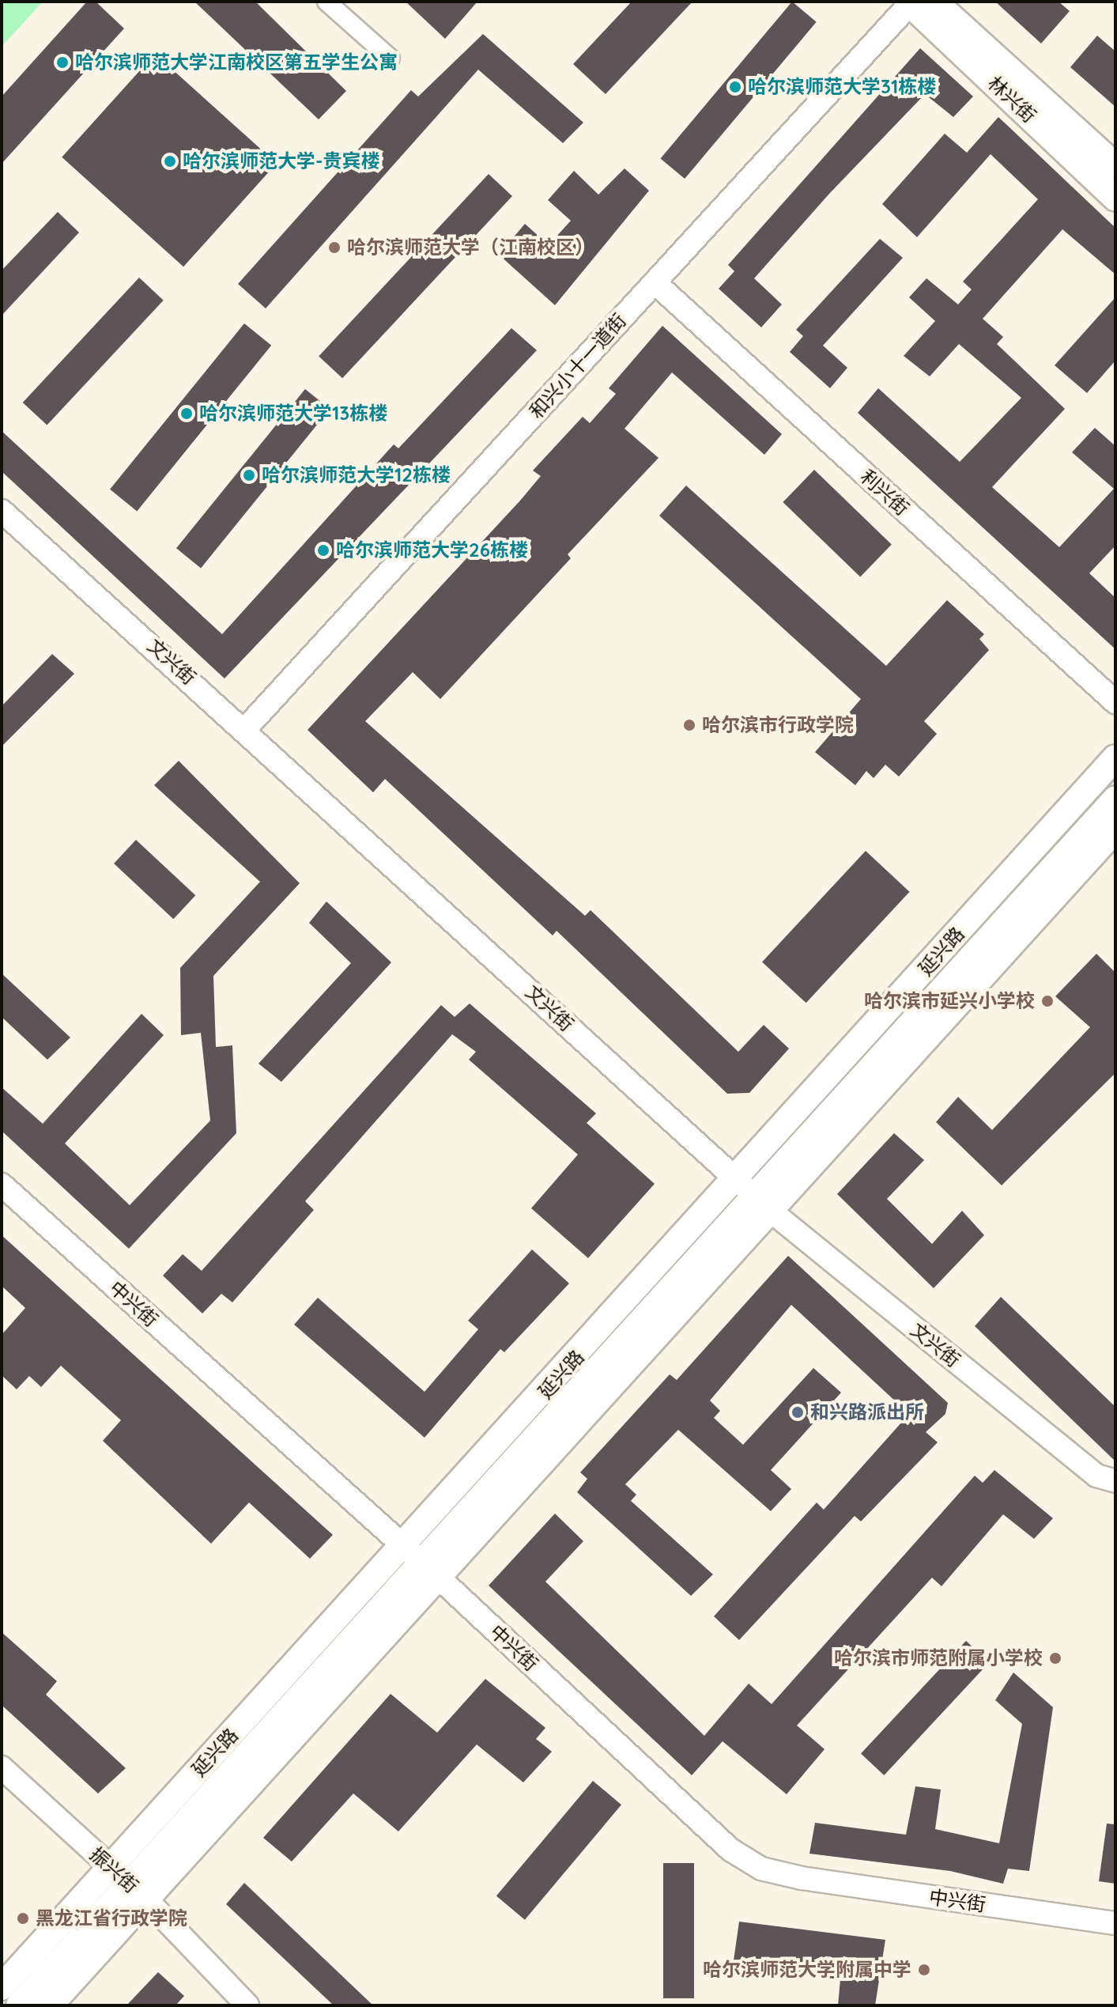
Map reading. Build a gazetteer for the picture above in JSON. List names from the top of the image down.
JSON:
{
  "streets": {
    "main road": ["林兴街", "延兴路"],
    "street": [
      "和兴小十一道街",
      "利兴街",
      "文兴街",
      "中兴街",
      "振兴街"
    ]
  },
  "crossings": [
    ["林兴街", "和兴小十一道街"],
    ["和兴小十一道街", "利兴街"],
    ["和兴小十一道街", "文兴街"],
    ["文兴街", "延兴路"],
    ["延兴路", "中兴街"],
    ["延兴路", "振兴街"]
  ],
  "places": [
    "哈尔滨师范大学江南校区第五学生公寓",
    "哈尔滨师范大学31栋楼",
    "哈尔滨师范大学-贵宾楼",
    "哈尔滨师范大学（江南校区）",
    "哈尔滨师范大学13栋楼",
    "哈尔滨师范大学12栋楼",
    "哈尔滨师范大学26栋楼",
    "哈尔滨市行政学院",
    "哈尔滨市延兴小学校",
    "和兴路派出所",
    "哈尔滨市师范附属小学校",
    "黑龙江省行政学院",
    "哈尔滨师范大学附属中学"
  ]
}
